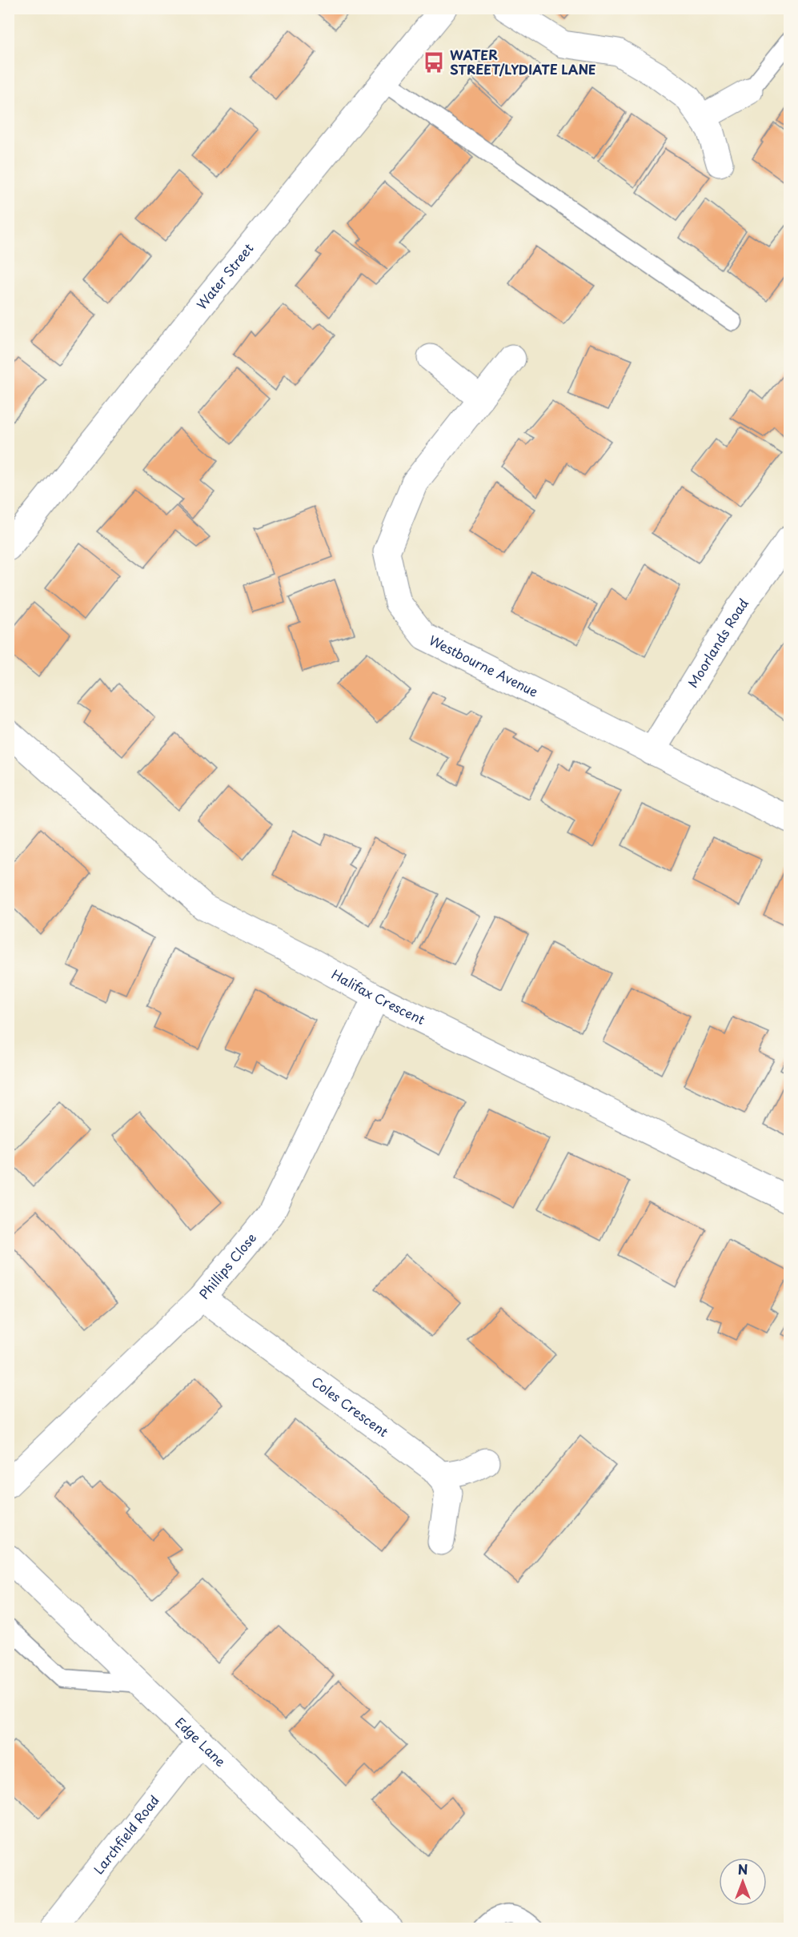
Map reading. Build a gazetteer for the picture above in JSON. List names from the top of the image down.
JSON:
{
  "streets": {
    "street": [
      "Water Street",
      "Moorlands Road",
      "Westbourne Avenue",
      "Halifax Crescent",
      "Phillips Close",
      "Coles Crescent",
      "Edge Lane",
      "Larchfield Road"
    ]
  },
  "crossings": [
    ["Moorlands Road", "Westbourne Avenue"],
    ["Halifax Crescent", "Phillips Close"],
    ["Phillips Close", "Coles Crescent"],
    ["Edge Lane", "Larchfield Road"]
  ],
  "places": {
    "bus stop": ["WATER STREET/LYDIATE LANE"]
  },
  "north": "top"
}
